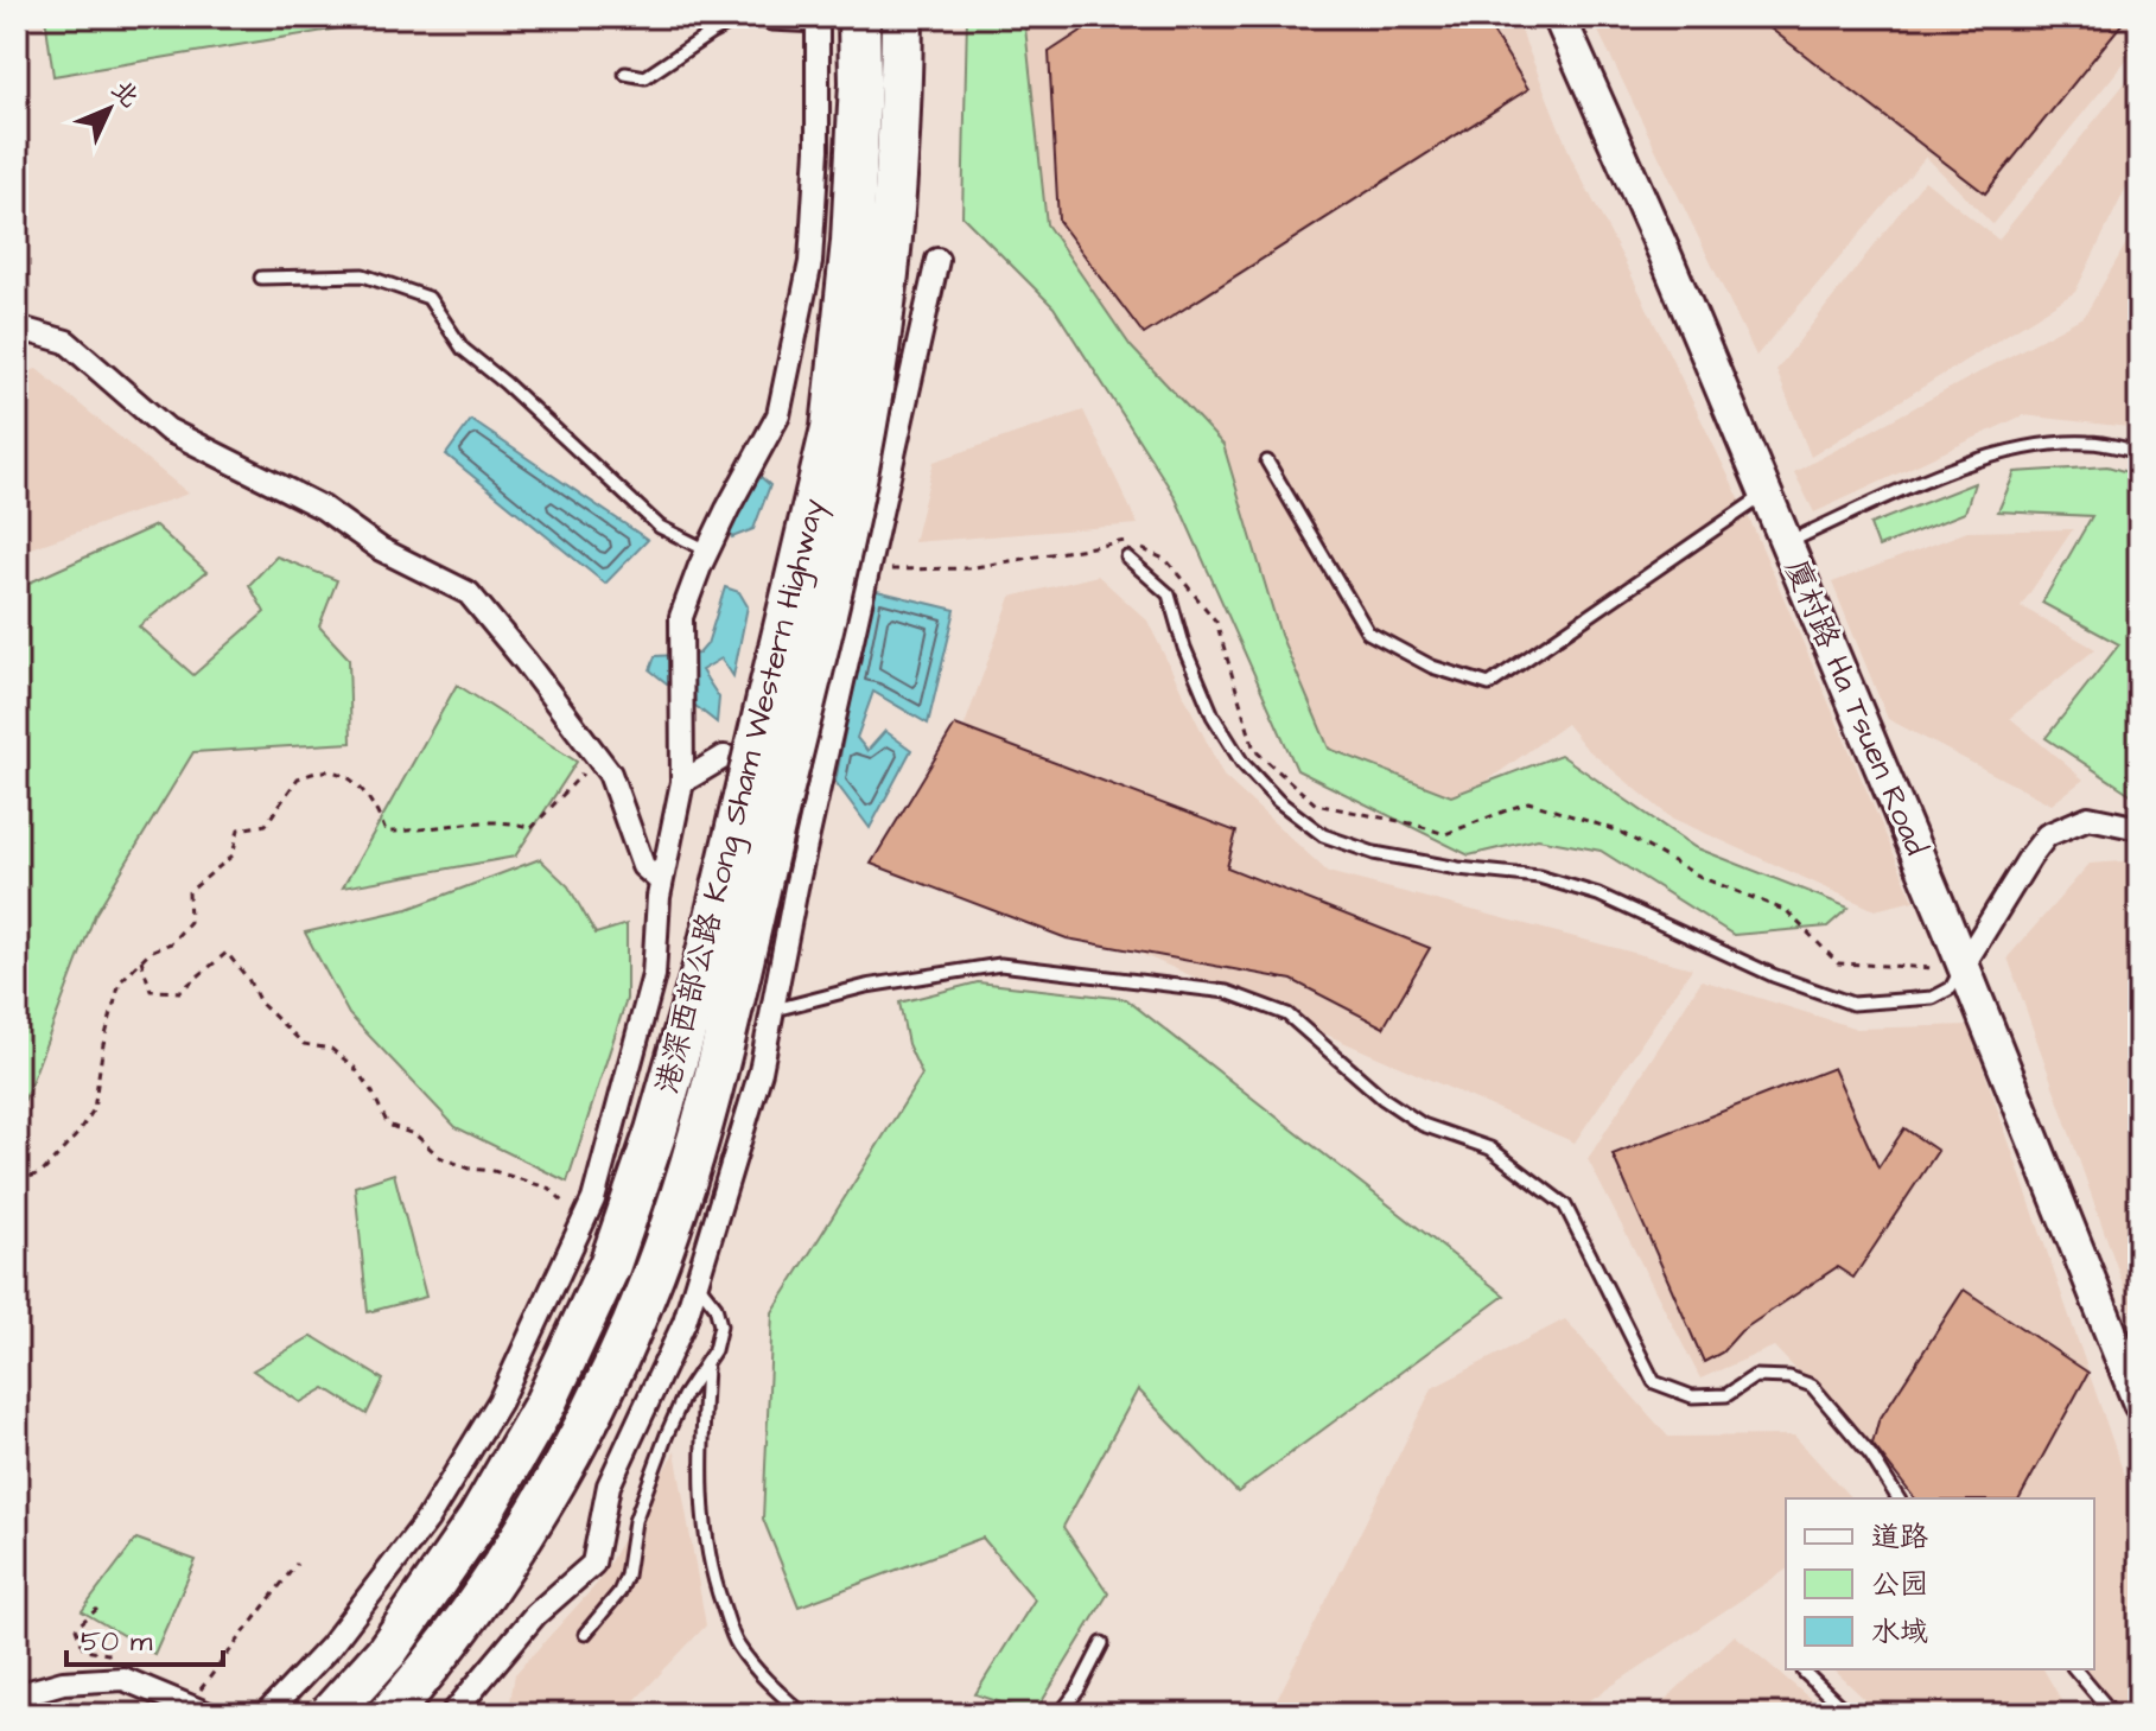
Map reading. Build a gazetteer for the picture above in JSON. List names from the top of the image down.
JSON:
{
  "streets": {
    "highway": ["港深西部公路 Kong Sham Western Highway"],
    "street": ["廈村路 Ha Tsuen Road"]
  },
  "legend": ["道路", "公园", "水域"],
  "scale_bar": "50 m",
  "north": "top right"
}
